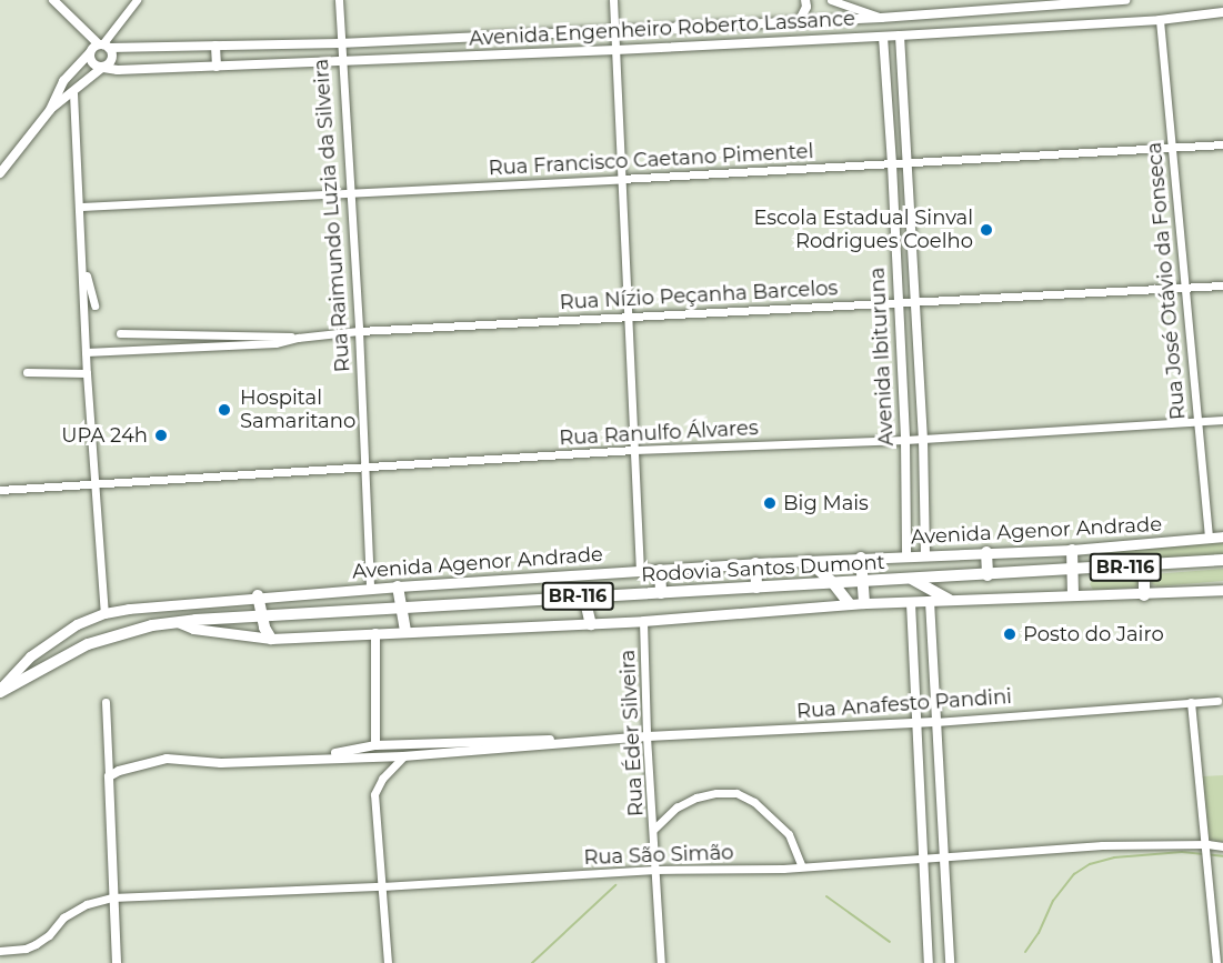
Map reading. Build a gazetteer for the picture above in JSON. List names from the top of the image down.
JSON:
{
  "streets": {
    "highway": ["BR-116", "Rodovia Santos Dumont"],
    "main road": ["Avenida Agenor Andrade"],
    "street": [
      "Avenida Engenheiro Roberto Lassance",
      "Rua Francisco Caetano Pimentel",
      "Rua Raimundo Luzia da Silveira",
      "Rua José Otávio da Fonseca",
      "Rua Nízio Peçanha Barcelos",
      "Avenida Ibituruna",
      "Rua Ranulfo Álvares",
      "Rua Anafesto Pandini",
      "Rua Éder Silveira",
      "Rua São Simão"
    ]
  },
  "crossings": [
    ["Avenida Engenheiro Roberto Lassance", "Rua Raimundo Luzia da Silveira"],
    ["Avenida Engenheiro Roberto Lassance", "Rua José Otávio da Fonseca"],
    ["Avenida Engenheiro Roberto Lassance", "Avenida Ibituruna"],
    ["Rua Francisco Caetano Pimentel", "Rua Raimundo Luzia da Silveira"],
    ["Rua Francisco Caetano Pimentel", "Rua José Otávio da Fonseca"],
    ["Rua Francisco Caetano Pimentel", "Avenida Ibituruna"],
    ["Rua Raimundo Luzia da Silveira", "Rua Nízio Peçanha Barcelos"],
    ["Rua Raimundo Luzia da Silveira", "Rua Ranulfo Álvares"],
    ["Rua Raimundo Luzia da Silveira", "Avenida Agenor Andrade"],
    ["Rua José Otávio da Fonseca", "Rua Nízio Peçanha Barcelos"],
    ["Rua José Otávio da Fonseca", "Rua Ranulfo Álvares"],
    ["Rua José Otávio da Fonseca", "Avenida Agenor Andrade"],
    ["Rua Nízio Peçanha Barcelos", "Avenida Ibituruna"],
    ["Avenida Ibituruna", "Rua Ranulfo Álvares"],
    ["Avenida Ibituruna", "Avenida Agenor Andrade"],
    ["Avenida Agenor Andrade", "Rodovia Santos Dumont"],
    ["Rua Anafesto Pandini", "Rua Éder Silveira"],
    ["Rua Éder Silveira", "Rua São Simão"]
  ],
  "places": [
    "Escola Estadual Sinval Rodrigues Coelho",
    "Hospital Samaritano",
    "UPA 24h",
    "Big Mais",
    "Posto do Jairo"
  ]
}
